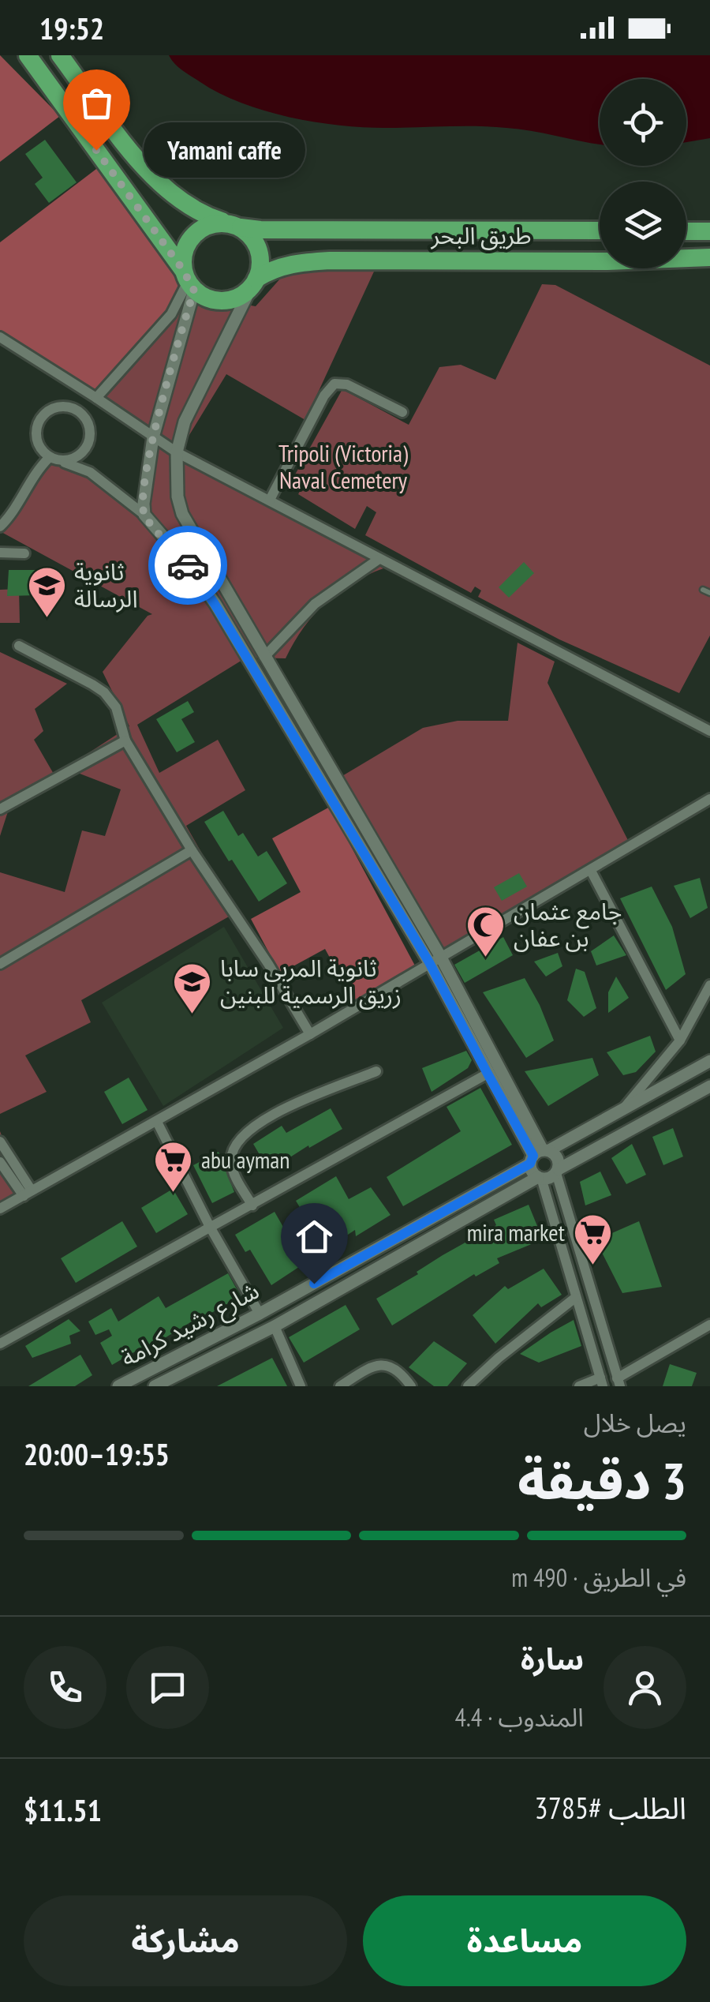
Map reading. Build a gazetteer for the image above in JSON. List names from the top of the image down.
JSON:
{
  "streets": {
    "highway": ["طريق البحر"],
    "street": ["شارع رشيد كرامة"]
  },
  "parks": ["Tripoli (Victoria) Naval Cemetery"],
  "places": {
    "other": ["Yamani caffe"],
    "school or university": ["ثانوية الرسالة", "ثانوية المربي سابا زريق الرسمية للبنين"],
    "mosque": ["جامع عثمان بن عفان"],
    "supermarket": ["abu ayman", "mira market"]
  },
  "page": {
    "status": "19:52",
    "bubble": "Yamani caffe",
    "heading": ["3 دقيقة", "يصل خلال", "19:55–20:00"],
    "panel": [
      "سارة",
      "المندوب · 4.4",
      "الطلب #3785",
      "$11.51"
    ],
    "bar": "في الطريق · 490 m",
    "buttons": ["مساعدة", "مشاركة"]
  }
}
